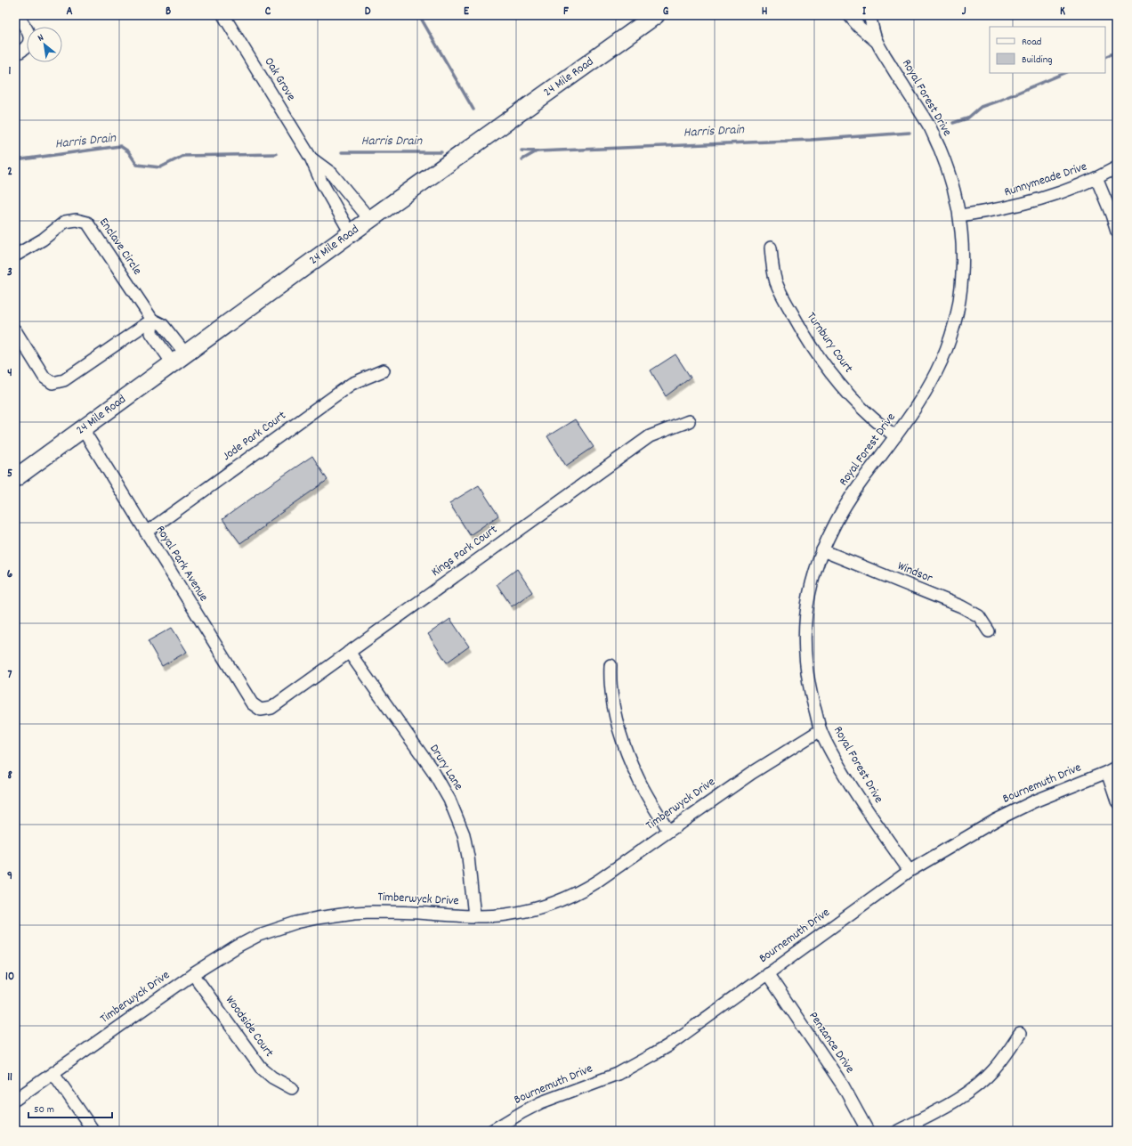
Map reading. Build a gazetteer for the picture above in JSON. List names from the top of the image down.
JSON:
{
  "streets": {
    "street": [
      "24 Mile Road",
      "Oak Grove",
      "Royal Forest Drive",
      "Runnymeade Drive",
      "Enclave Circle",
      "Turnbury Court",
      "Jode Park Court",
      "Kings Park Court",
      "Royal Park Avenue",
      "Windsor",
      "Drury Lane",
      "Bournemuth Drive",
      "Timberwyck Drive",
      "Woodside Court",
      "Penzance Drive"
    ]
  },
  "crossings": [
    ["24 Mile Road", "Oak Grove"],
    ["24 Mile Road", "Enclave Circle"],
    ["24 Mile Road", "Royal Park Avenue"],
    ["Royal Forest Drive", "Runnymeade Drive"],
    ["Royal Forest Drive", "Turnbury Court"],
    ["Royal Forest Drive", "Windsor"],
    ["Royal Forest Drive", "Bournemuth Drive"],
    ["Royal Forest Drive", "Timberwyck Drive"],
    ["Jode Park Court", "Royal Park Avenue"],
    ["Kings Park Court", "Royal Park Avenue"],
    ["Kings Park Court", "Drury Lane"],
    ["Drury Lane", "Timberwyck Drive"],
    ["Bournemuth Drive", "Penzance Drive"],
    ["Timberwyck Drive", "Woodside Court"]
  ],
  "water": ["Harris Drain"],
  "legend": ["Road", "Building"],
  "scale_bar": "50 m",
  "north": "top left",
  "grid": {
    "columns": [
      "A",
      "B",
      "C",
      "D",
      "E",
      "F",
      "G",
      "H",
      "I",
      "J",
      "K"
    ],
    "rows": [
      "1",
      "2",
      "3",
      "4",
      "5",
      "6",
      "7",
      "8",
      "9",
      "10",
      "11"
    ]
  }
}
